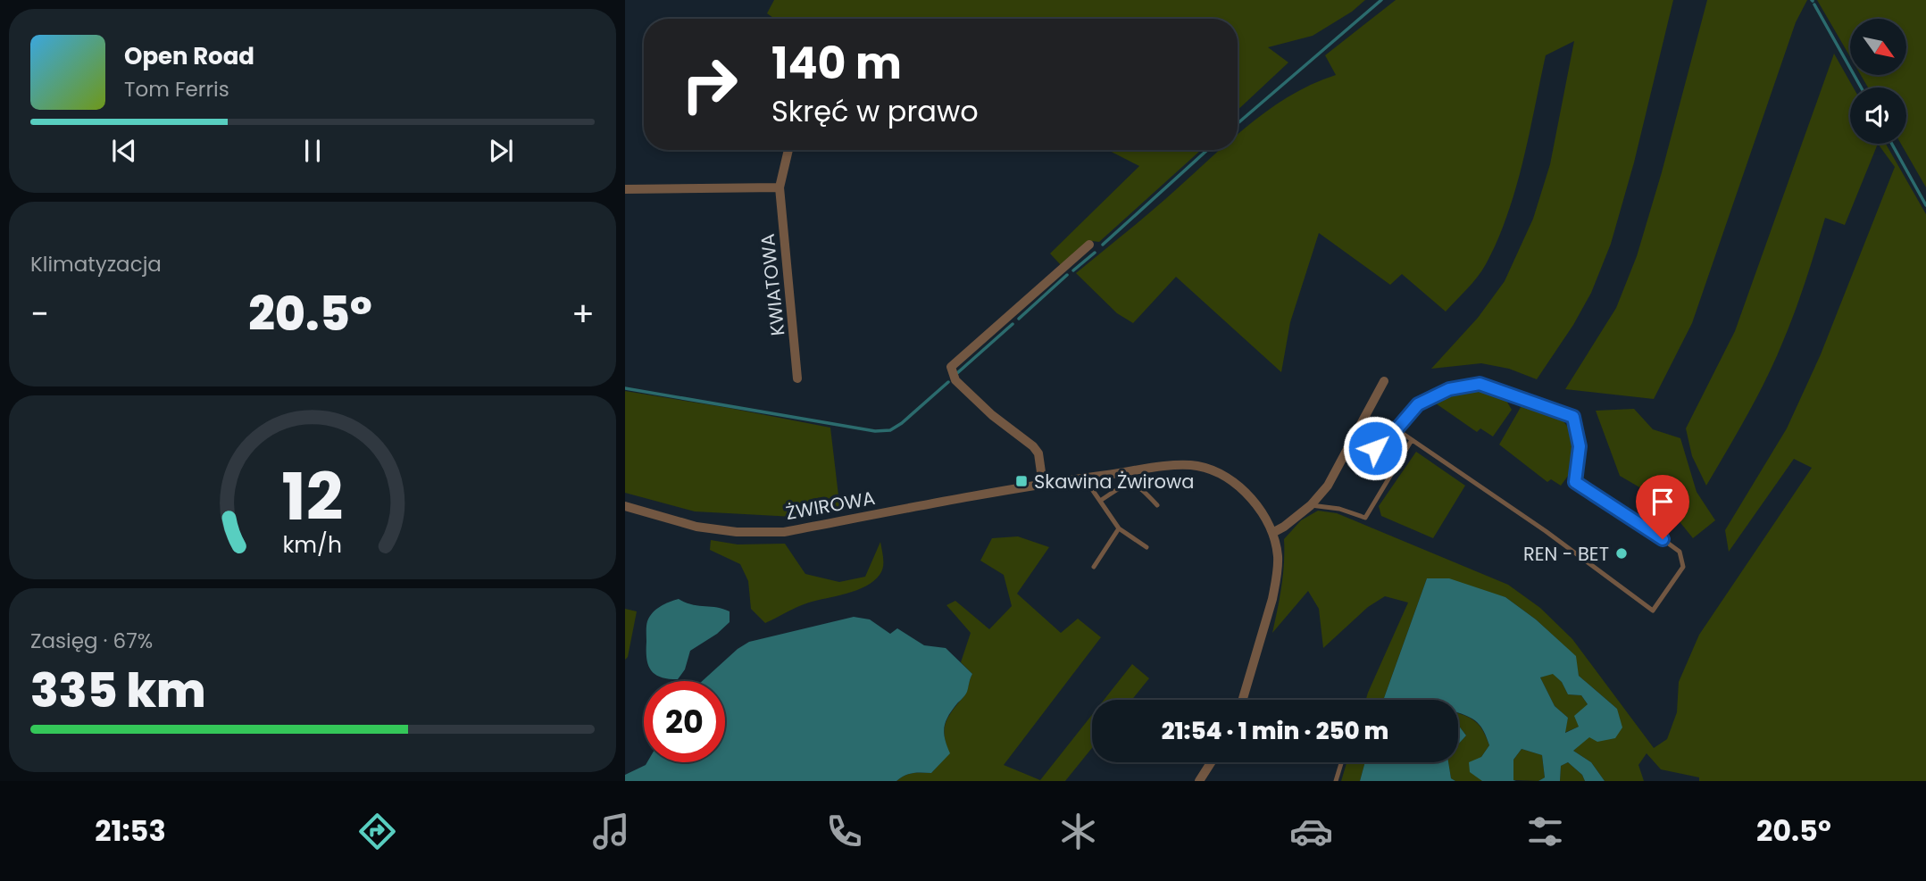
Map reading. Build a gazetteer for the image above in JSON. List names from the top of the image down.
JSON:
{
  "streets": {
    "street": ["KWIATOWA", "ŻWIROWA"]
  },
  "places": {
    "transit": ["Skawina Żwirowa"],
    "other": ["REN - BET"]
  },
  "north": "bottom right",
  "page": {
    "turn": ["140 m", "Skręć w prawo"],
    "song": ["Open Road", "Tom Ferris"],
    "tile": [
      "Klimatyzacja",
      ["Zasięg · 67%", "335 km"]
    ],
    "heat": ["−", "20.5°", "+"],
    "limit": "20",
    "trip": "21:54 · 1 min · 250 m",
    "tabs": ["21:53", "20.5°"],
    "gauge": ["12", "km/h"]
  }
}
